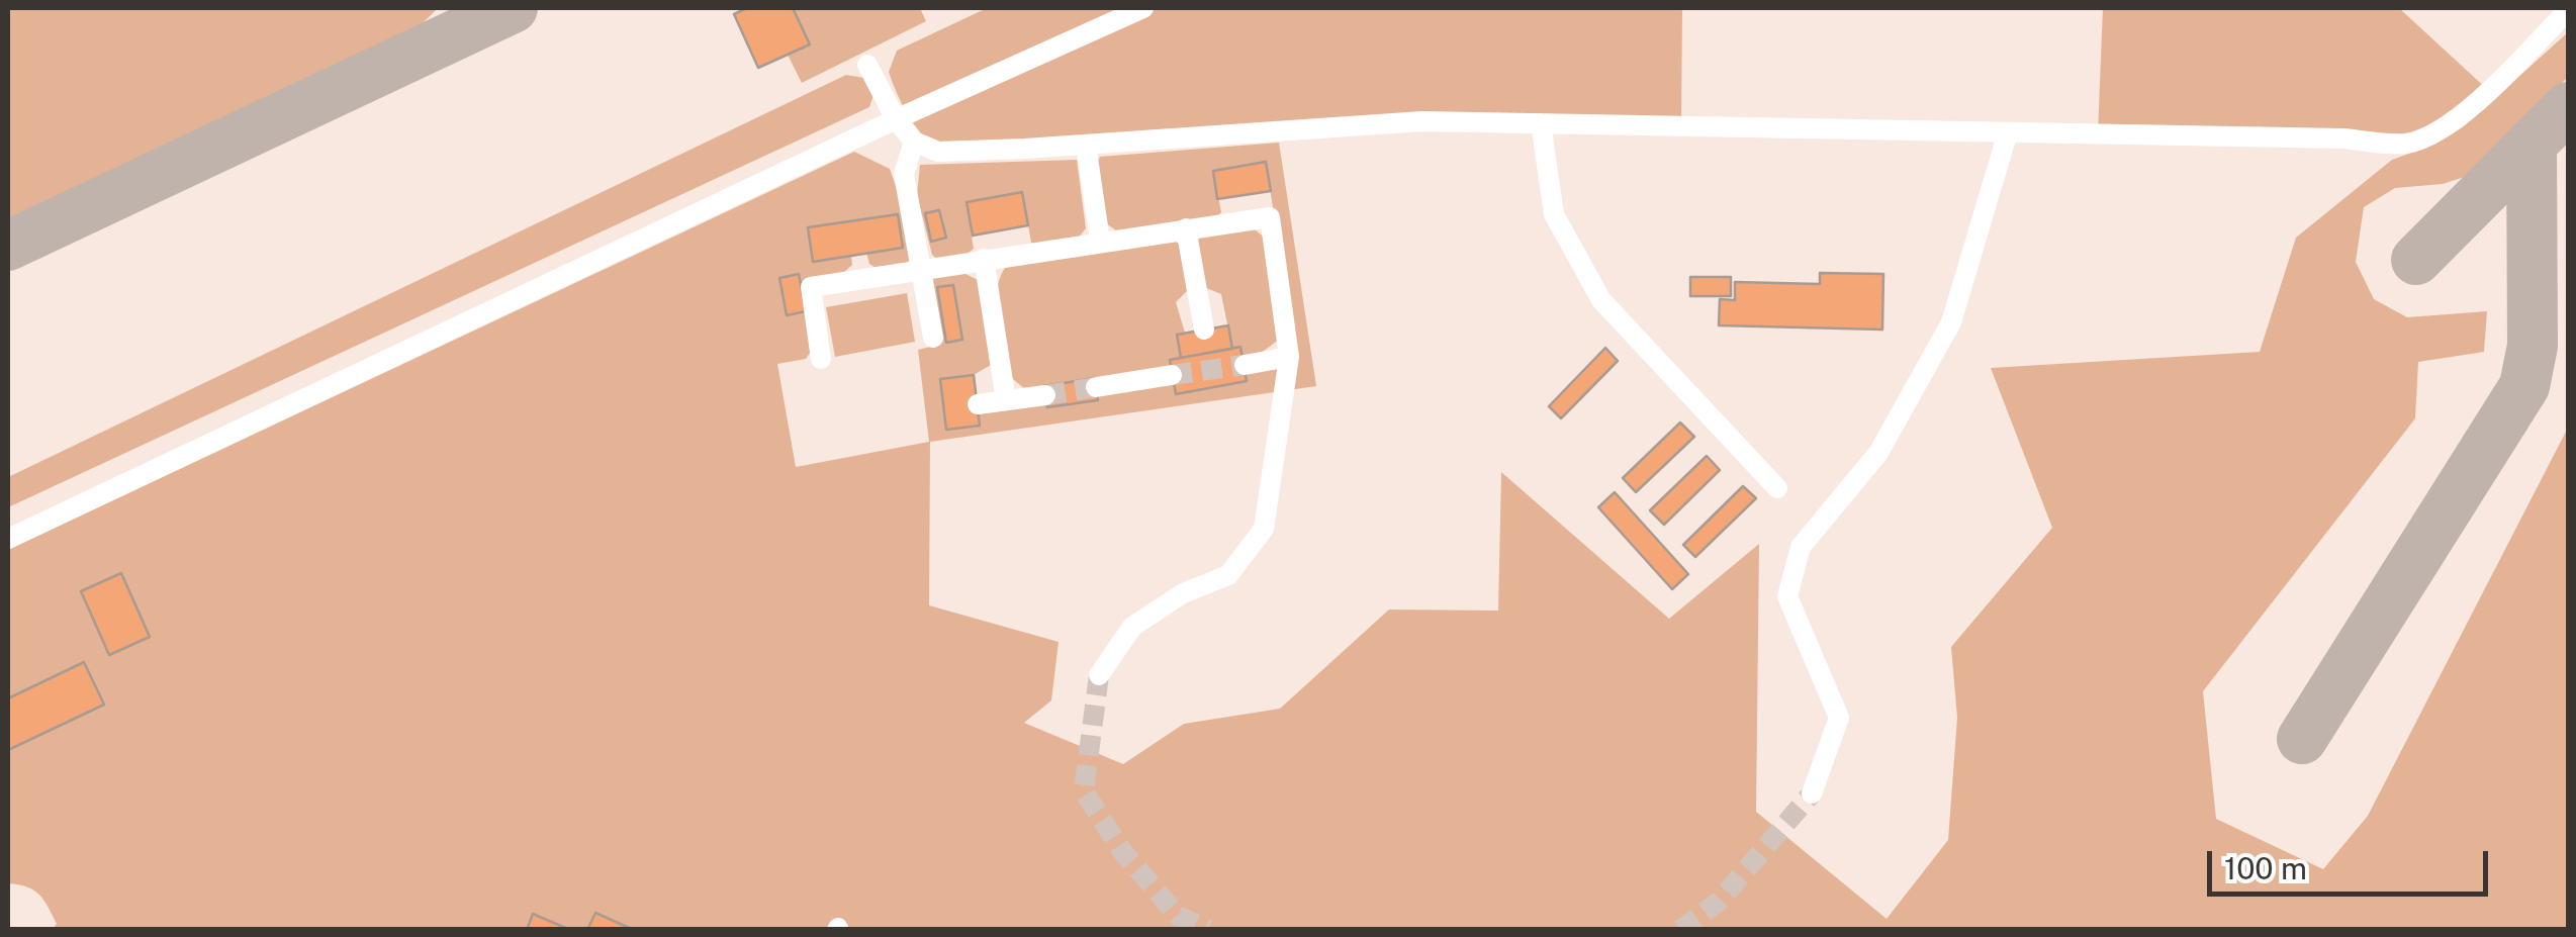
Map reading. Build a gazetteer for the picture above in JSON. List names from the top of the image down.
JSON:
{
  "scale_bar": "100 m"
}
